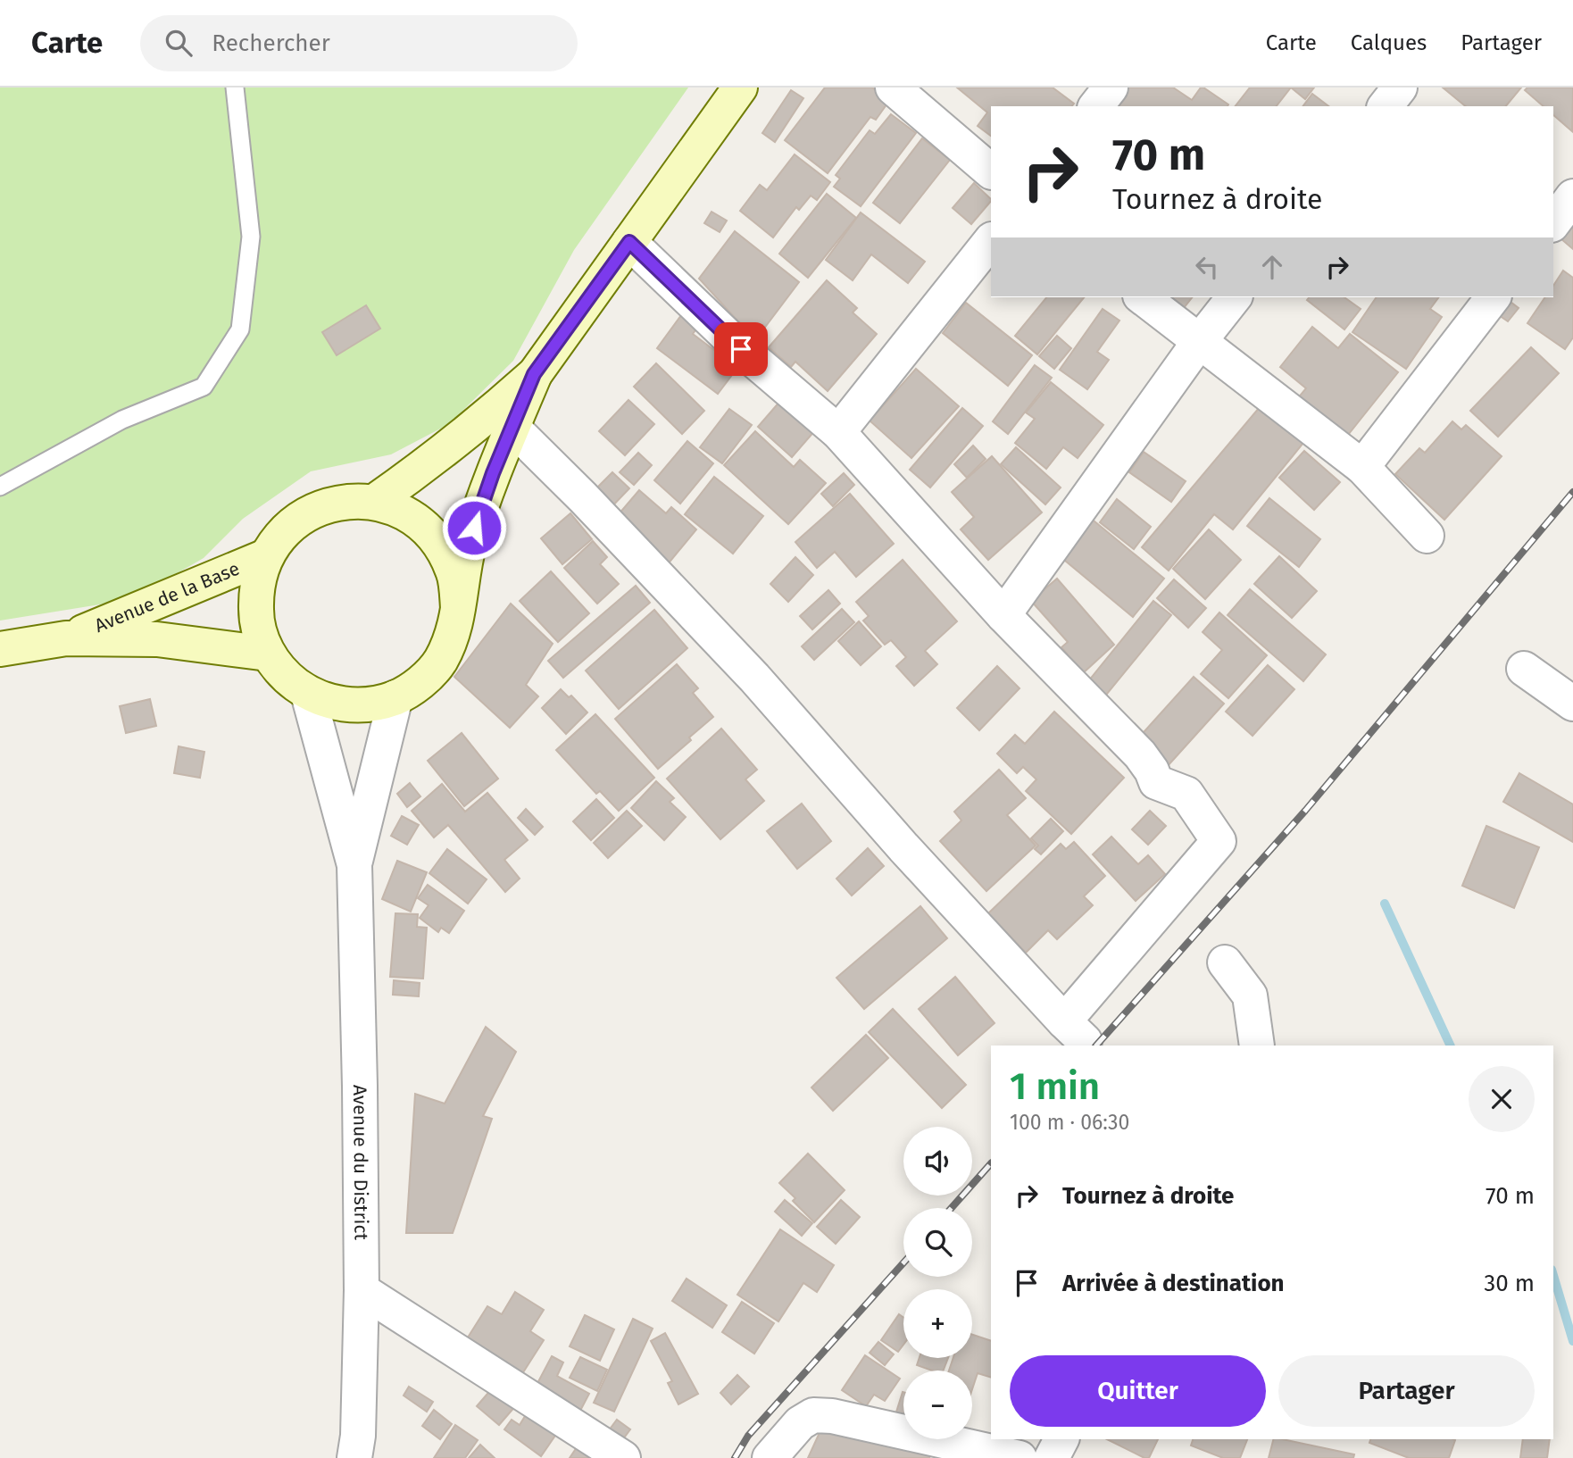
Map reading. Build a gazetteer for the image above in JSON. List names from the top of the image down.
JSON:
{
  "streets": {
    "main road": ["Avenue de la Base"],
    "street": ["Avenue du District"]
  },
  "crossings": [
    ["Avenue de la Base", "Avenue du District"]
  ],
  "page": {
    "header": "Carte",
    "search": "Rechercher",
    "nav": ["Carte", "Calques", "Partager"],
    "turn": ["70 m", "Tournez à droite"],
    "heading": ["1 min", "100 m · 06:30"],
    "map_buttons": ["+", "−"],
    "list": [
      {
        "name": "Tournez à droite",
        "value": "70 m"
      },
      {
        "name": "Arrivée à destination",
        "value": "30 m"
      }
    ],
    "buttons": ["Quitter", "Partager"]
  }
}
